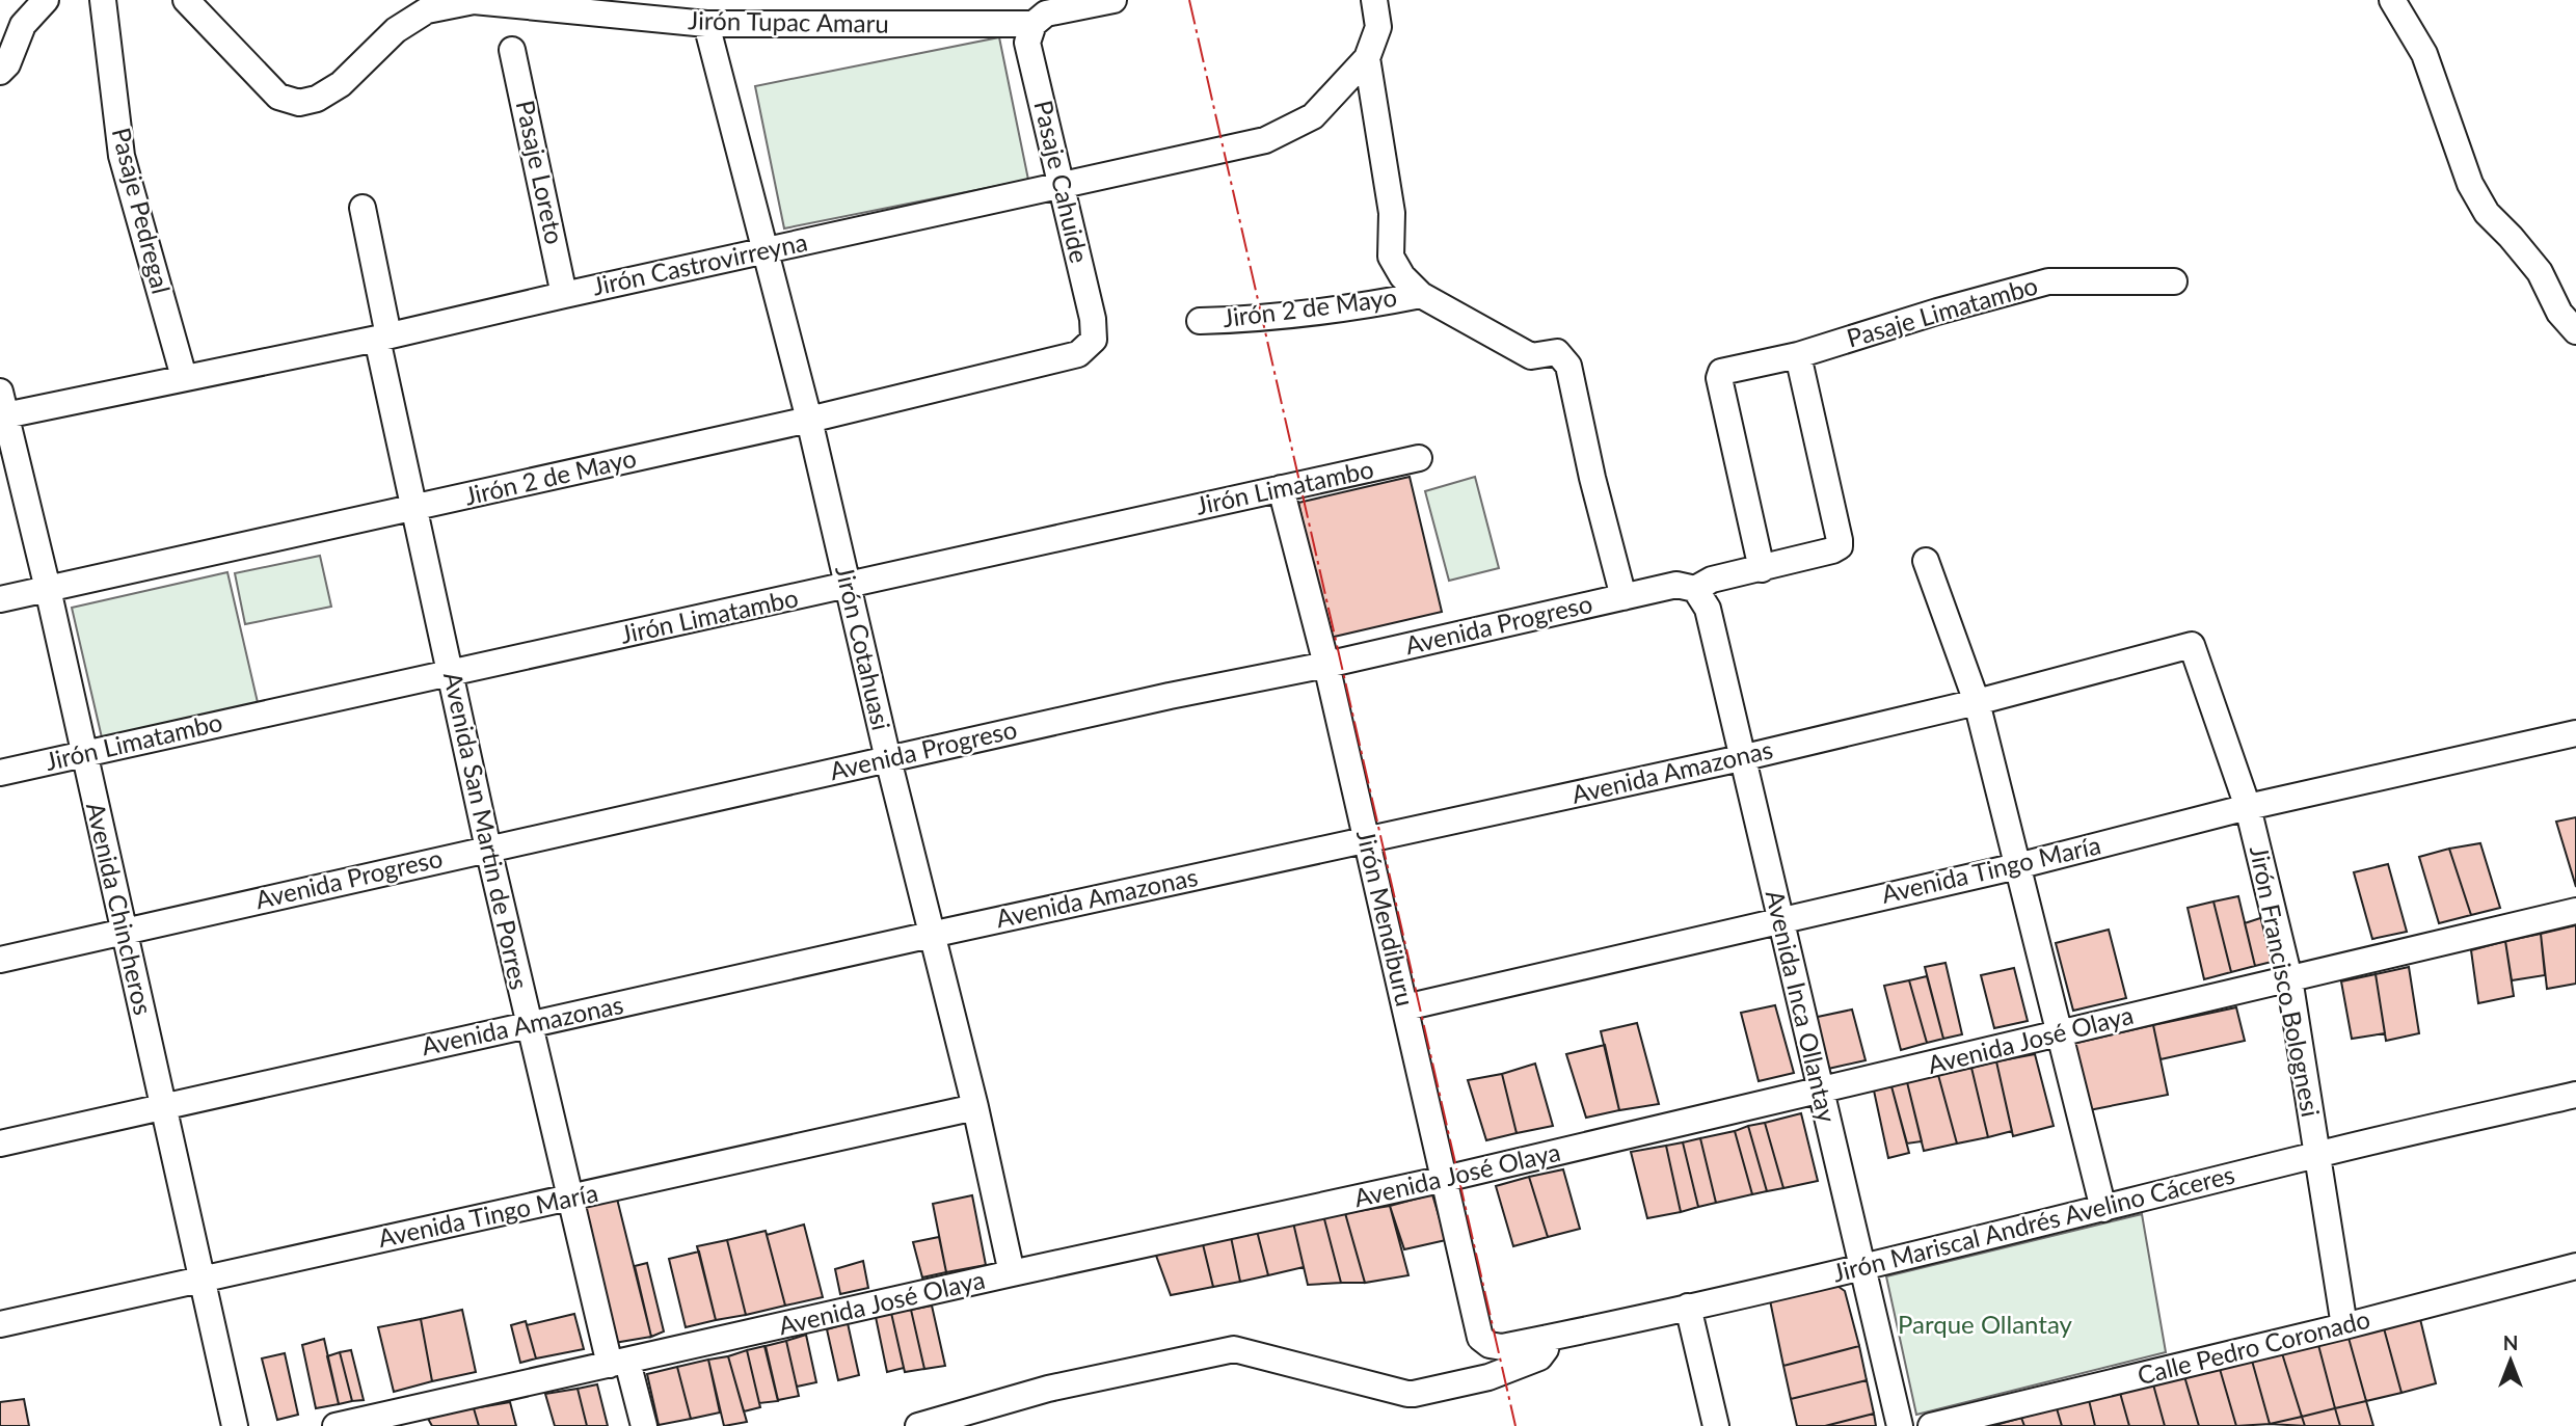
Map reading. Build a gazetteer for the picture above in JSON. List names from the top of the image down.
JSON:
{
  "streets": {
    "street": [
      "Jirón Tupac Amaru",
      "Pasaje Loreto",
      "Pasaje Cahuide",
      "Pasaje Pedregal",
      "Jirón Castrovirreyna",
      "Jirón 2 de Mayo",
      "Pasaje Limatambo",
      "Jirón Limatambo",
      "Avenida Progreso",
      "Jirón Cotahuasi",
      "Avenida Amazonas",
      "Avenida San Martin de Porres",
      "Avenida Tingo María",
      "Avenida Chincheros",
      "Jirón Mendiburu",
      "Jirón Francisco Bolognesi",
      "Avenida Inca Ollantay",
      "Avenida José Olaya",
      "Jirón Mariscal Andrés Avelino Cáceres",
      "Calle Pedro Coronado"
    ]
  },
  "crossings": [
    ["Jirón Tupac Amaru", "Pasaje Cahuide"],
    ["Jirón Tupac Amaru", "Jirón Cotahuasi"],
    ["Pasaje Loreto", "Jirón Castrovirreyna"],
    ["Pasaje Cahuide", "Jirón Castrovirreyna"],
    ["Pasaje Cahuide", "Jirón 2 de Mayo"],
    ["Pasaje Pedregal", "Jirón Castrovirreyna"],
    ["Jirón Castrovirreyna", "Jirón Cotahuasi"],
    ["Jirón Castrovirreyna", "Avenida San Martin de Porres"],
    ["Jirón Castrovirreyna", "Avenida Chincheros"],
    ["Jirón 2 de Mayo", "Jirón Cotahuasi"],
    ["Jirón 2 de Mayo", "Avenida San Martin de Porres"],
    ["Jirón 2 de Mayo", "Avenida Chincheros"],
    ["Pasaje Limatambo", "Avenida Progreso"],
    ["Jirón Limatambo", "Jirón Cotahuasi"],
    ["Jirón Limatambo", "Avenida San Martin de Porres"],
    ["Jirón Limatambo", "Avenida Chincheros"],
    ["Jirón Limatambo", "Jirón Mendiburu"],
    ["Avenida Progreso", "Jirón Cotahuasi"],
    ["Avenida Progreso", "Avenida San Martin de Porres"],
    ["Avenida Progreso", "Avenida Chincheros"],
    ["Avenida Progreso", "Jirón Mendiburu"],
    ["Avenida Progreso", "Avenida Inca Ollantay"],
    ["Jirón Cotahuasi", "Avenida Amazonas"],
    ["Jirón Cotahuasi", "Avenida Tingo María"],
    ["Jirón Cotahuasi", "Avenida José Olaya"],
    ["Avenida Amazonas", "Avenida San Martin de Porres"],
    ["Avenida Amazonas", "Avenida Chincheros"],
    ["Avenida Amazonas", "Jirón Mendiburu"],
    ["Avenida Amazonas", "Jirón Francisco Bolognesi"],
    ["Avenida Amazonas", "Avenida Inca Ollantay"],
    ["Avenida San Martin de Porres", "Avenida Tingo María"],
    ["Avenida San Martin de Porres", "Avenida José Olaya"],
    ["Avenida Tingo María", "Avenida Chincheros"],
    ["Avenida Tingo María", "Jirón Mendiburu"],
    ["Avenida Tingo María", "Jirón Francisco Bolognesi"],
    ["Avenida Tingo María", "Avenida Inca Ollantay"],
    ["Jirón Mendiburu", "Avenida José Olaya"],
    ["Jirón Mendiburu", "Jirón Mariscal Andrés Avelino Cáceres"],
    ["Jirón Francisco Bolognesi", "Avenida José Olaya"],
    ["Jirón Francisco Bolognesi", "Jirón Mariscal Andrés Avelino Cáceres"],
    ["Jirón Francisco Bolognesi", "Calle Pedro Coronado"],
    ["Avenida Inca Ollantay", "Avenida José Olaya"],
    ["Avenida Inca Ollantay", "Jirón Mariscal Andrés Avelino Cáceres"]
  ],
  "parks": ["Parque Ollantay"],
  "north": "top"
}
